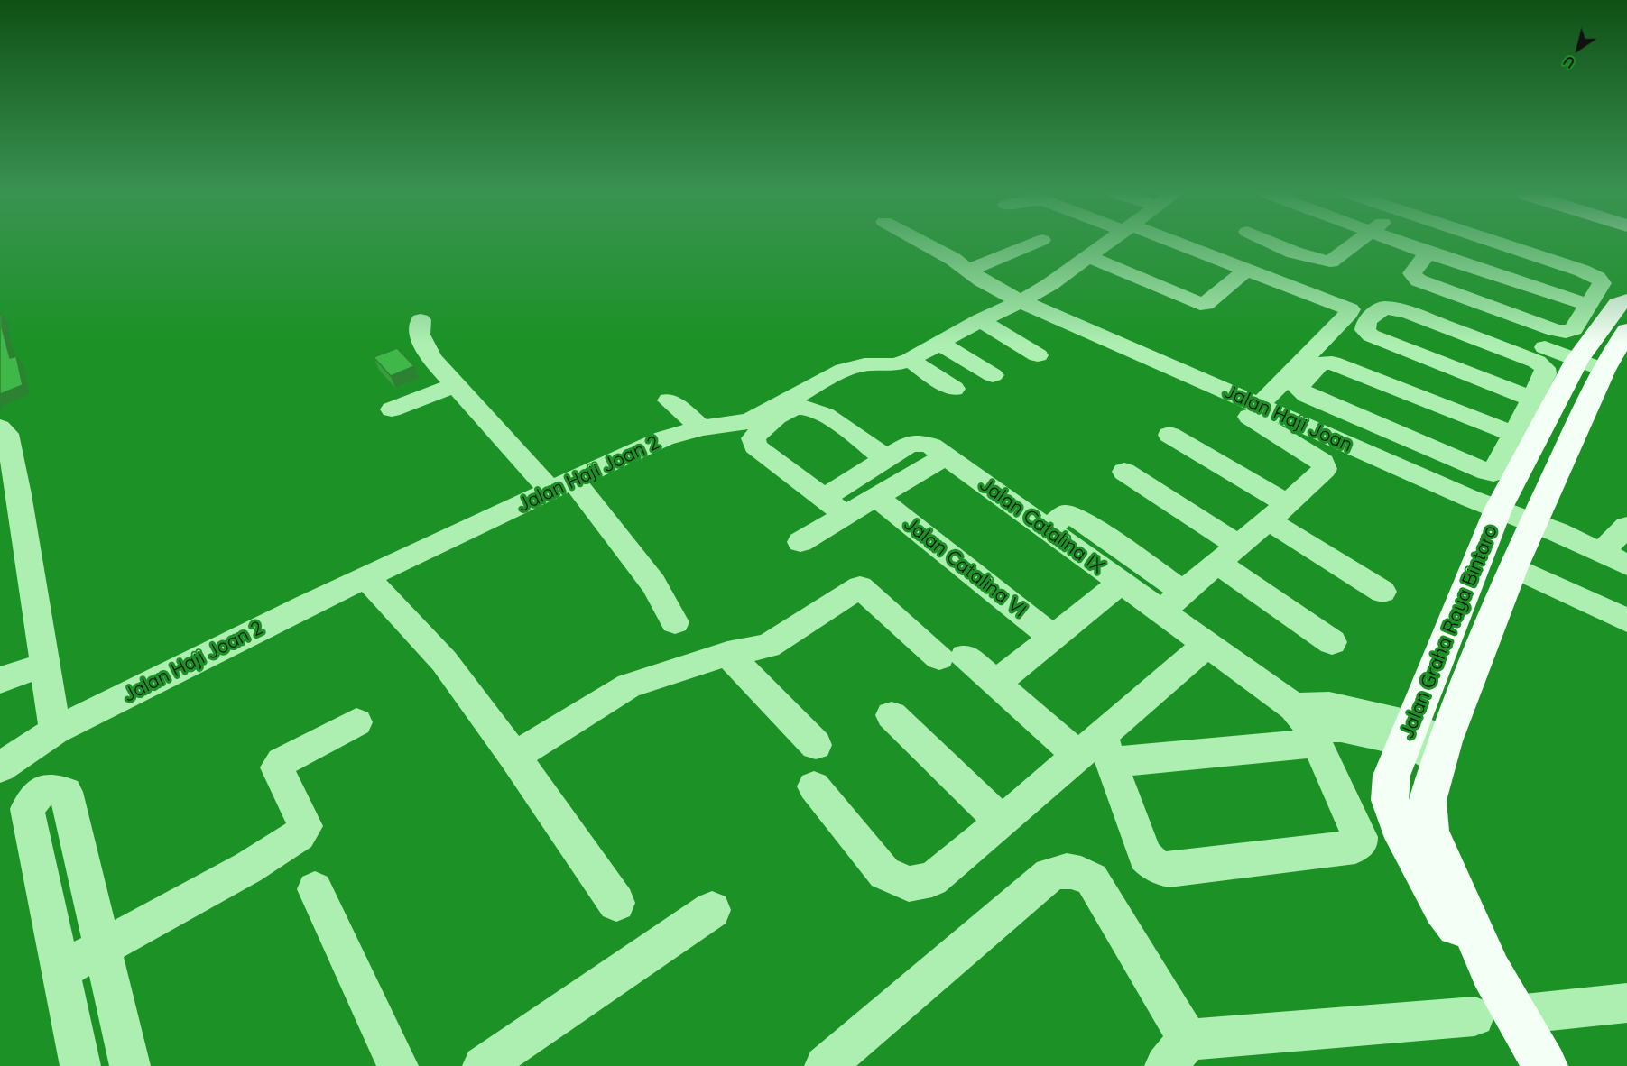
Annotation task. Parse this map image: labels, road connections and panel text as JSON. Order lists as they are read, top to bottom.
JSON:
{
  "streets": {
    "main road": ["Jalan Graha Raya Bintaro"],
    "street": [
      "Jalan Haji Joan",
      "Jalan Haji Joan 2",
      "Jalan Catalina IX",
      "Jalan Catalina VI"
    ]
  },
  "crossings": [
    ["Jalan Haji Joan", "Jalan Haji Joan 2"],
    ["Jalan Haji Joan", "Jalan Graha Raya Bintaro"]
  ],
  "north": "bottom left"
}
